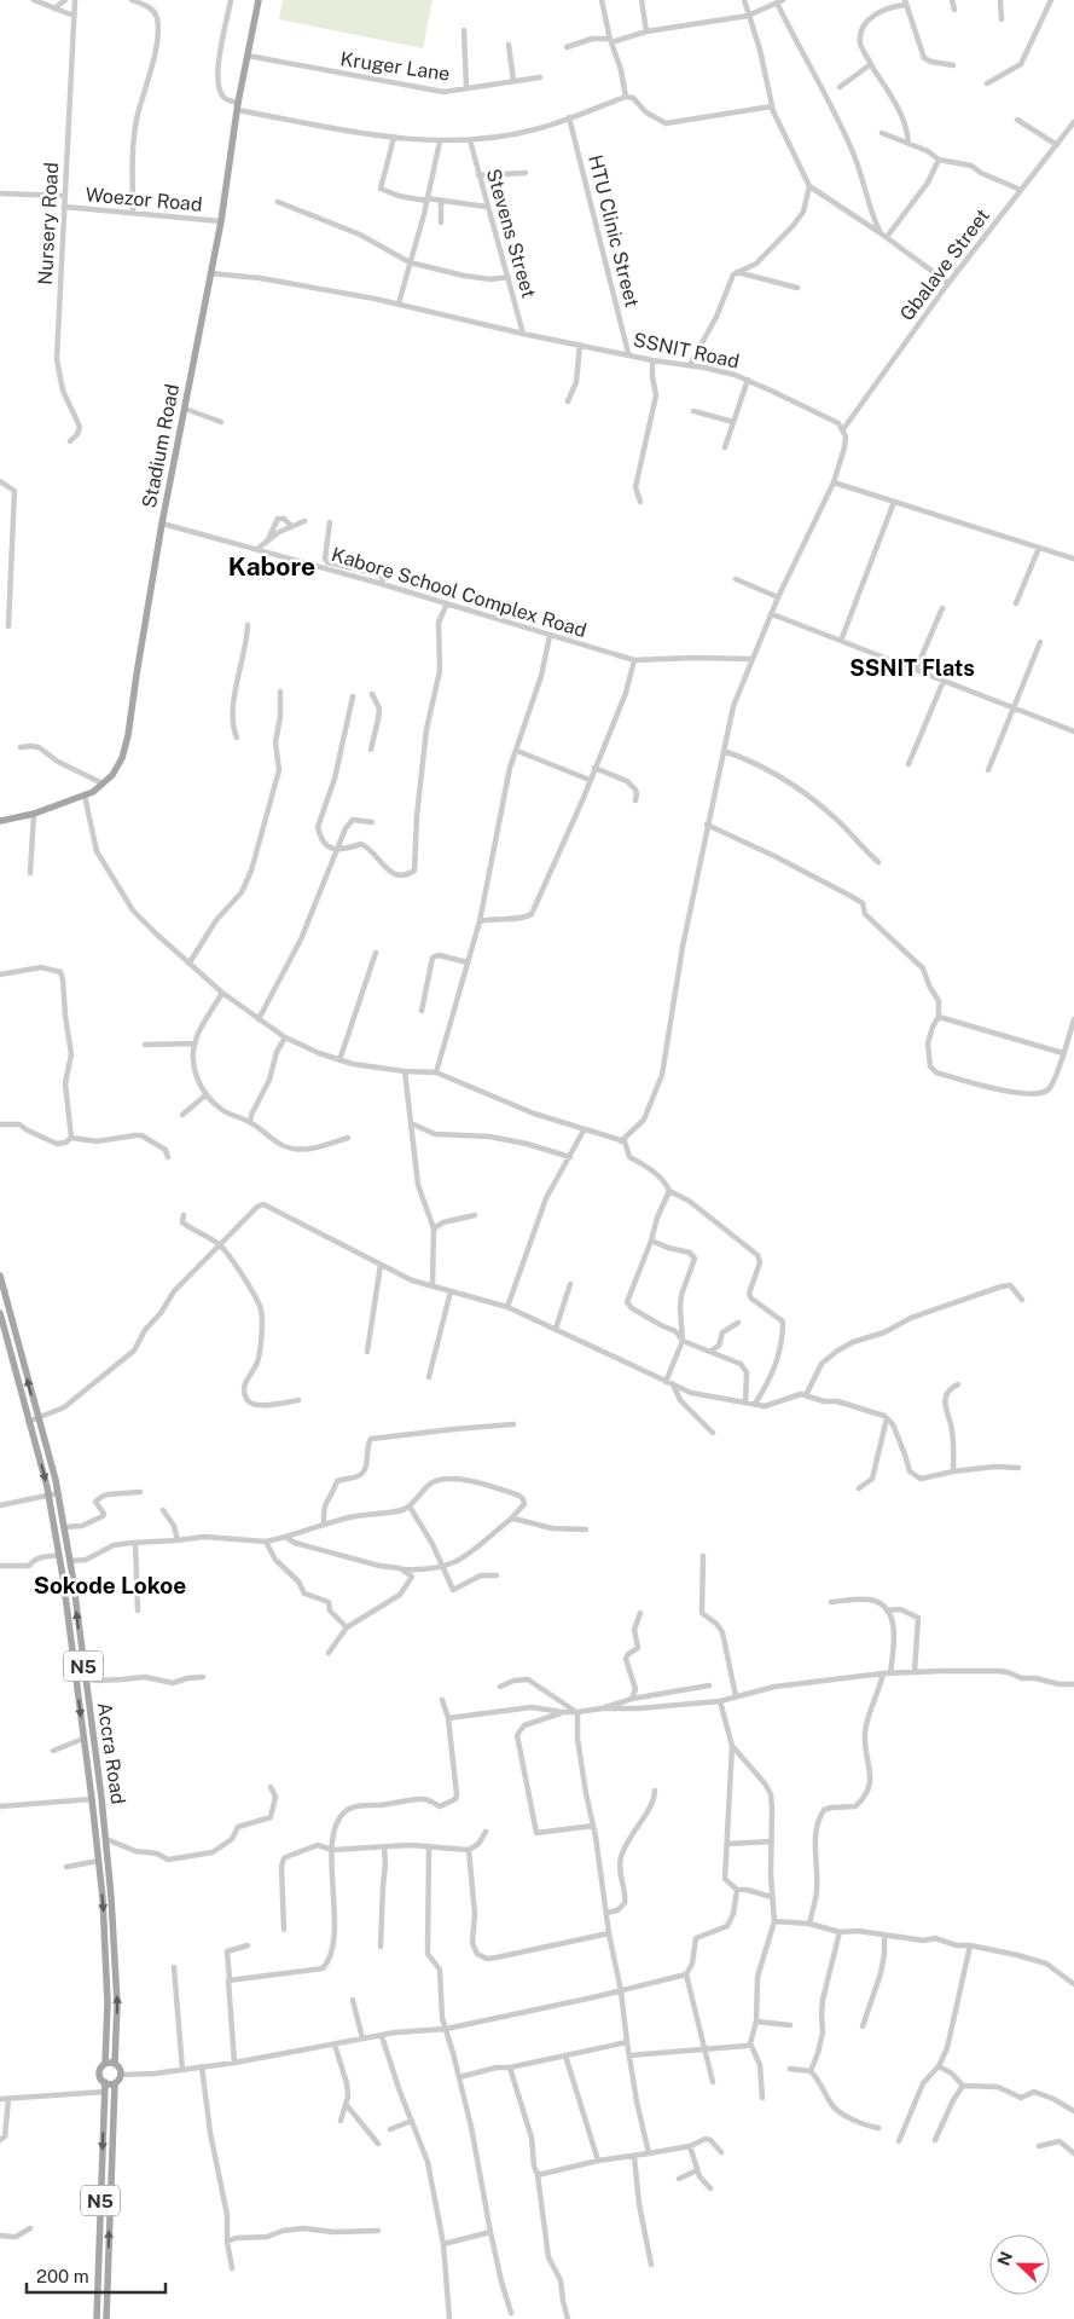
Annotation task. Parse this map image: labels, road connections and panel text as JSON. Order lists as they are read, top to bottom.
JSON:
{
  "streets": {
    "main road": ["Stadium Road", "N5", "Accra Road"],
    "street": [
      "Kruger Lane",
      "Woezor Road",
      "Nursery Road",
      "HTU Clinic Street",
      "Stevens Street",
      "Gbalave Street",
      "SSNIT Road",
      "Kabore School Complex Road"
    ]
  },
  "crossings": [
    ["Kruger Lane", "Stadium Road"],
    ["Woezor Road", "Nursery Road"],
    ["Woezor Road", "Stadium Road"],
    ["HTU Clinic Street", "SSNIT Road"],
    ["Stevens Street", "SSNIT Road"],
    ["Gbalave Street", "SSNIT Road"],
    ["SSNIT Road", "Stadium Road"],
    ["Stadium Road", "Kabore School Complex Road"],
    ["N5", "Accra Road"]
  ],
  "districts": ["Kabore", "SSNIT Flats", "Sokode Lokoe"],
  "scale_bar": "200 m",
  "north": "left"
}
